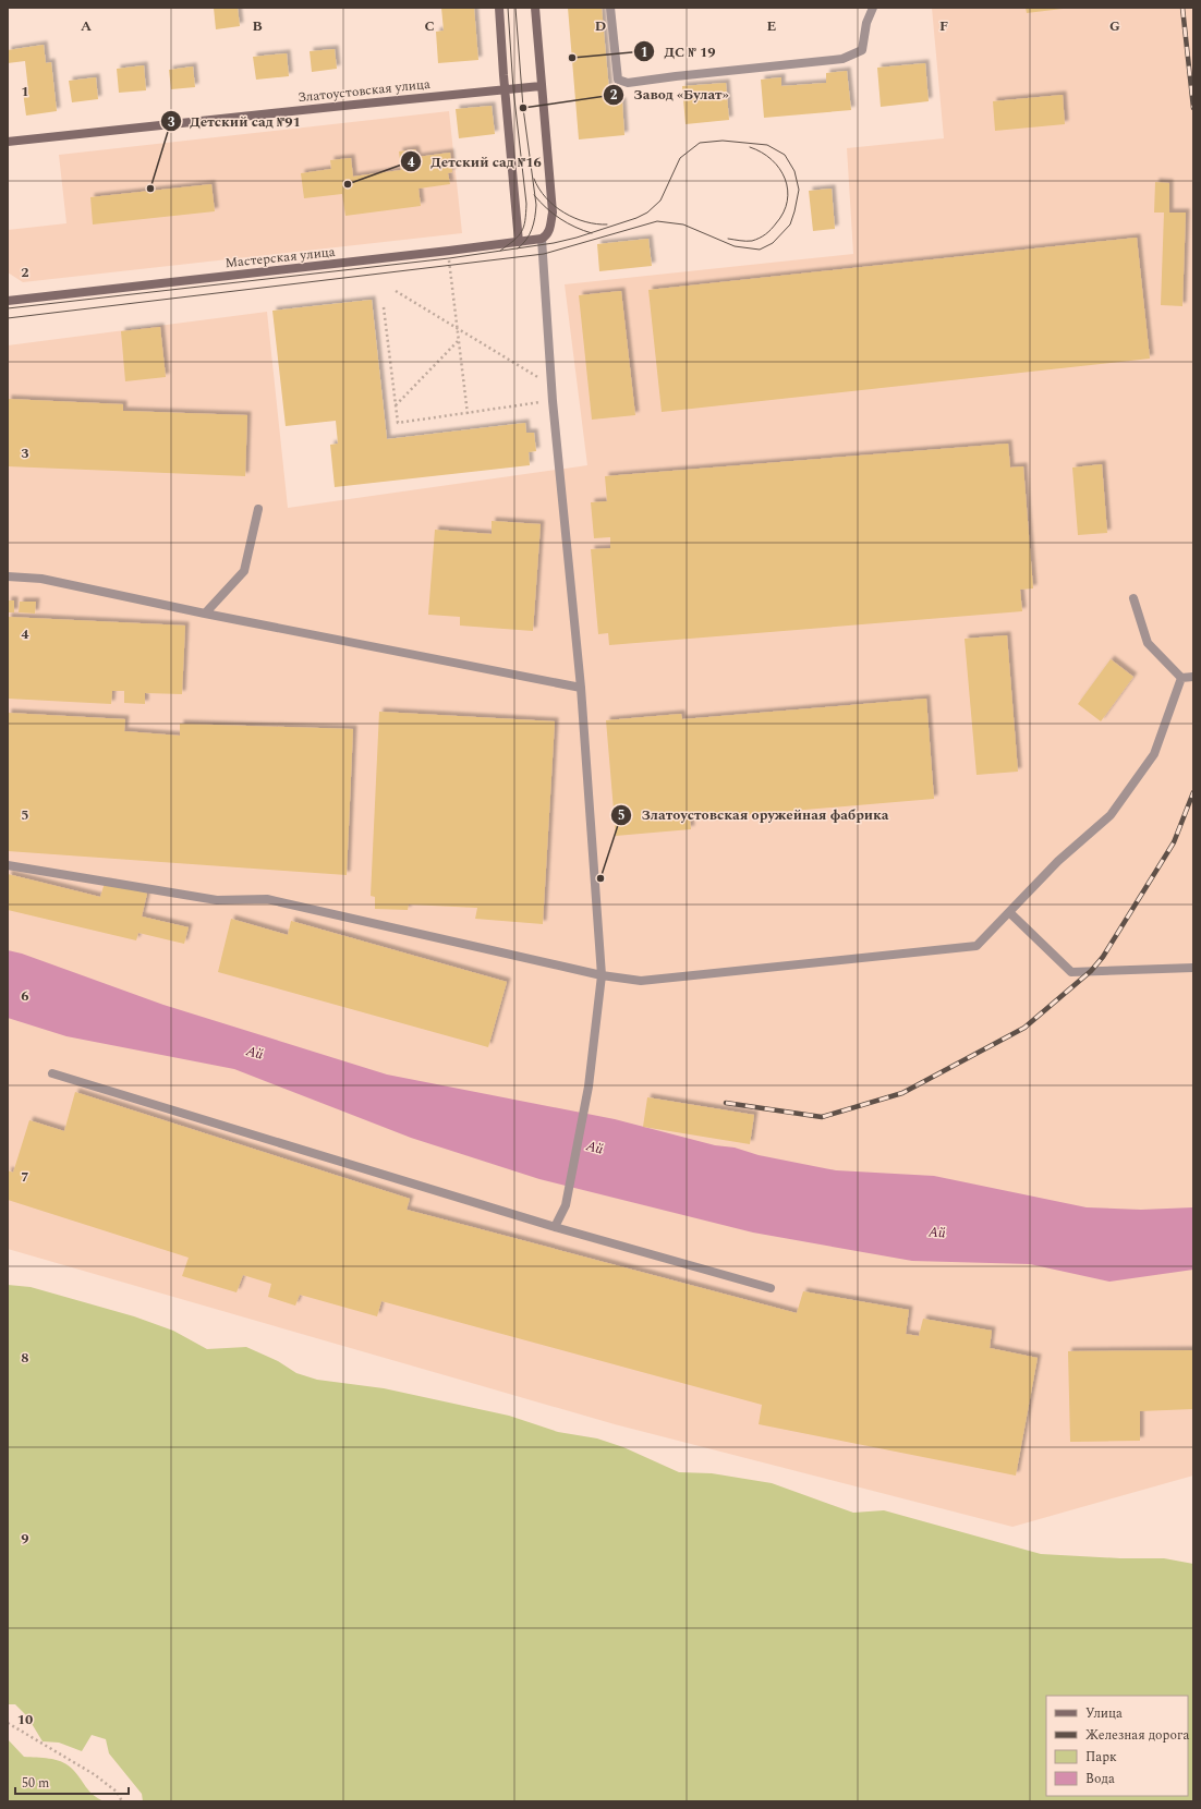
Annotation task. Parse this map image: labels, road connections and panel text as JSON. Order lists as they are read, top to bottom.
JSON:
{
  "streets": {
    "main road": ["Златоустовская улица", "Мастерская улица"]
  },
  "water": ["Ай"],
  "places": [
    "ДС № 19",
    "Завод «Булат»",
    "Детский сад №16",
    "Детский сад №91",
    "Златоустовская оружейная фабрика"
  ],
  "legend": [
    "Улица",
    "Железная дорога",
    "Парк",
    "Вода"
  ],
  "scale_bar": "50 m",
  "grid": {
    "columns": [
      "A",
      "B",
      "C",
      "D",
      "E",
      "F",
      "G"
    ],
    "rows": [
      "1",
      "2",
      "3",
      "4",
      "5",
      "6",
      "7",
      "8",
      "9",
      "10"
    ]
  }
}
